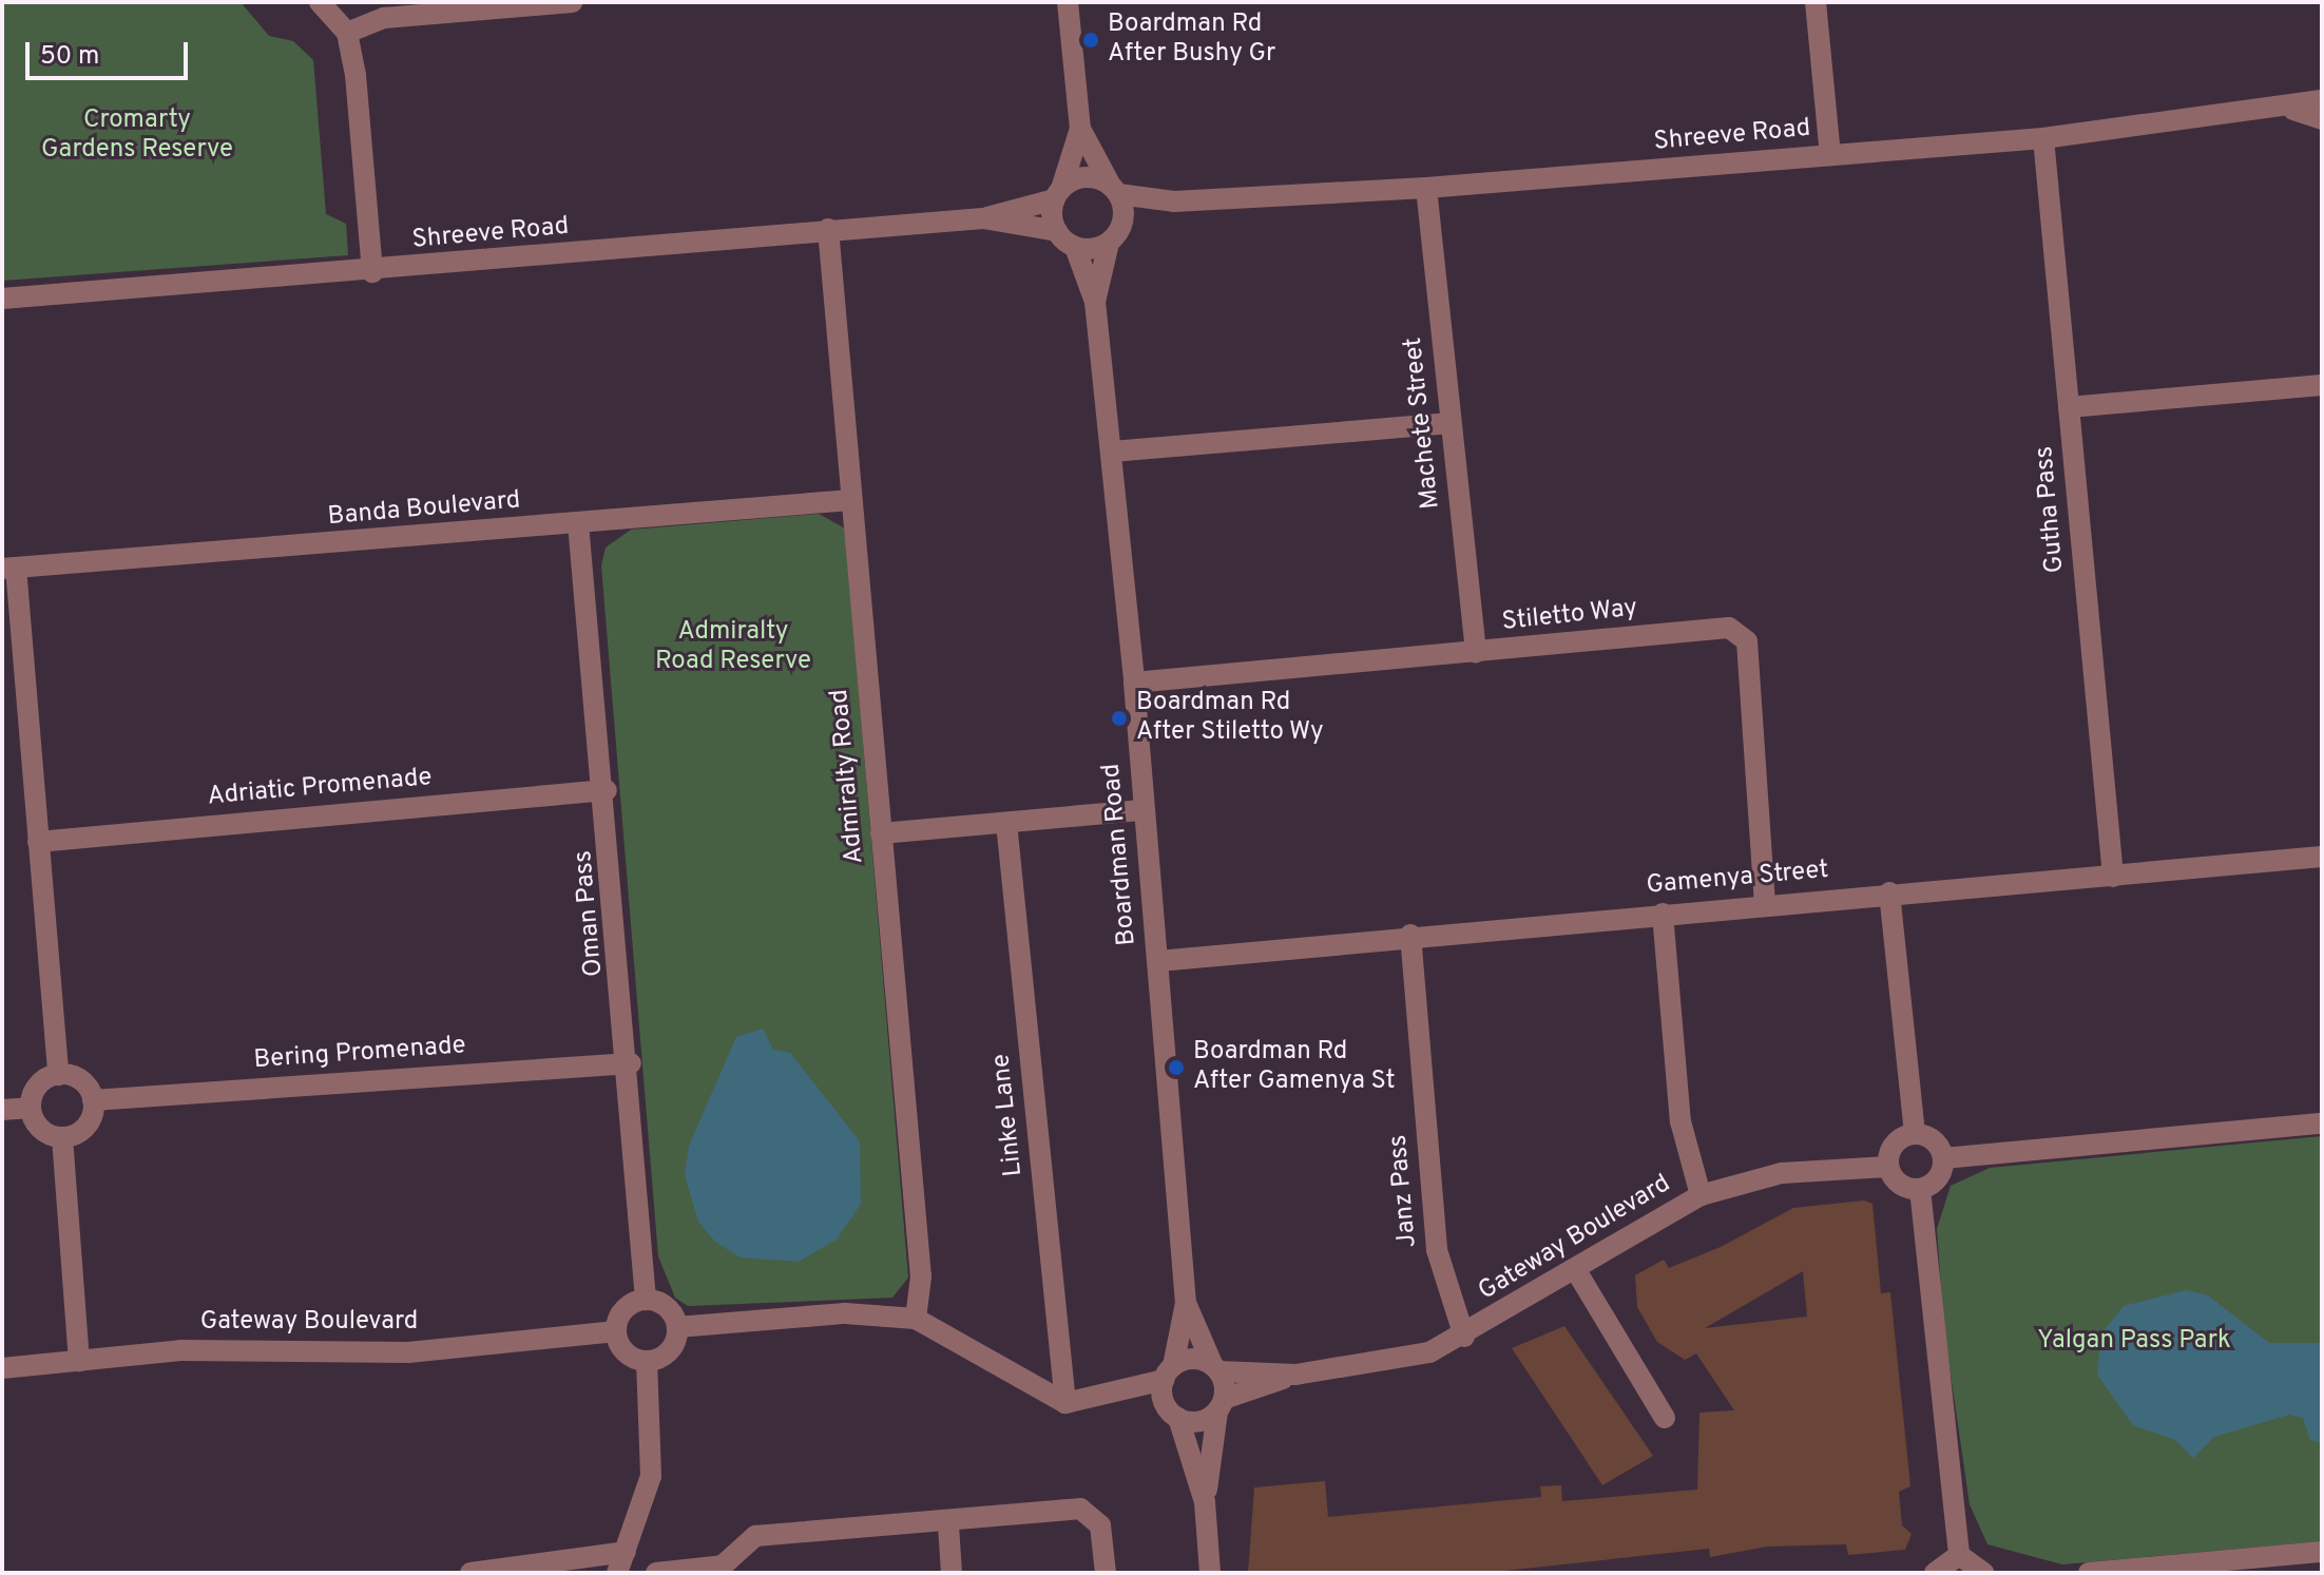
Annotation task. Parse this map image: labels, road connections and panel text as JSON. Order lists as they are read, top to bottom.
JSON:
{
  "streets": {
    "street": [
      "Shreeve Road",
      "Machete Street",
      "Banda Boulevard",
      "Gutha Pass",
      "Stiletto Way",
      "Admiralty Road",
      "Adriatic Promenade",
      "Boardman Road",
      "Gamenya Street",
      "Oman Pass",
      "Bering Promenade",
      "Linke Lane",
      "Janz Pass",
      "Gateway Boulevard"
    ]
  },
  "crossings": [
    ["Shreeve Road", "Machete Street"],
    ["Shreeve Road", "Gutha Pass"],
    ["Shreeve Road", "Admiralty Road"],
    ["Shreeve Road", "Boardman Road"],
    ["Machete Street", "Stiletto Way"],
    ["Banda Boulevard", "Admiralty Road"],
    ["Banda Boulevard", "Oman Pass"],
    ["Gutha Pass", "Gamenya Street"],
    ["Stiletto Way", "Boardman Road"],
    ["Stiletto Way", "Gamenya Street"],
    ["Adriatic Promenade", "Oman Pass"],
    ["Boardman Road", "Gamenya Street"],
    ["Boardman Road", "Gateway Boulevard"],
    ["Gamenya Street", "Janz Pass"],
    ["Oman Pass", "Bering Promenade"],
    ["Oman Pass", "Gateway Boulevard"],
    ["Janz Pass", "Gateway Boulevard"]
  ],
  "parks": ["Cromarty Gardens Reserve", "Admiralty Road Reserve", "Yalgan Pass Park"],
  "places": ["Boardman Rd After Bushy Gr", "Boardman Rd After Stiletto Wy", "Boardman Rd After Gamenya St"],
  "scale_bar": "50 m"
}
